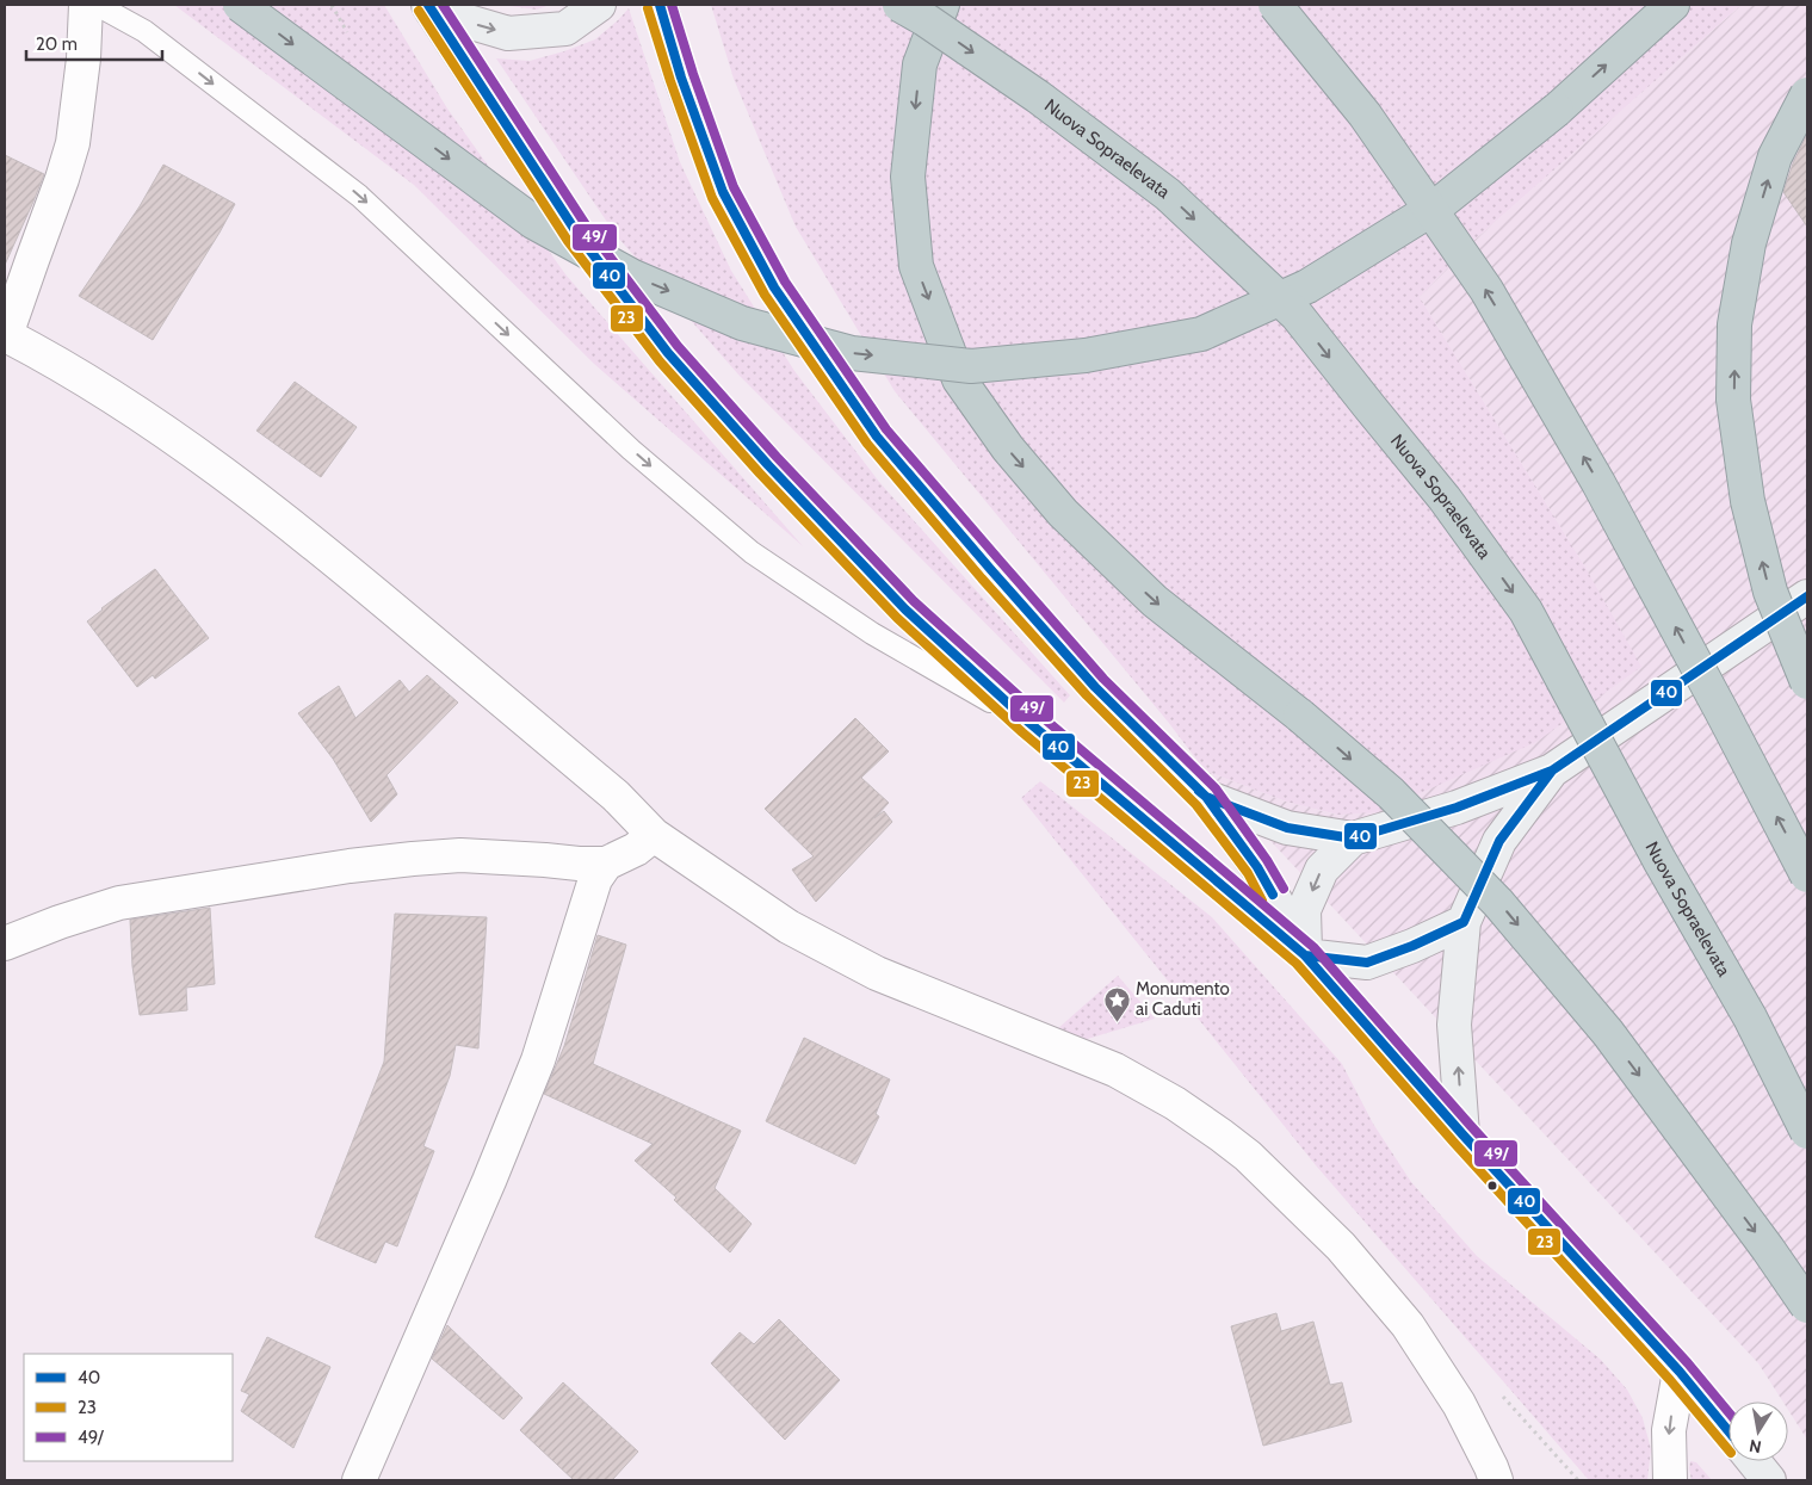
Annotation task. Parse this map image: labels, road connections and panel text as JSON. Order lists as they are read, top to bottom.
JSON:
{
  "streets": {
    "highway": ["Nuova Sopraelevata"]
  },
  "places": {
    "place": ["Monumento ai Caduti"]
  },
  "lines": ["transit line 40", "transit line 49/", "transit line 23"],
  "legend": ["40", "23", "49/"],
  "scale_bar": "20 m",
  "north": "bottom"
}
